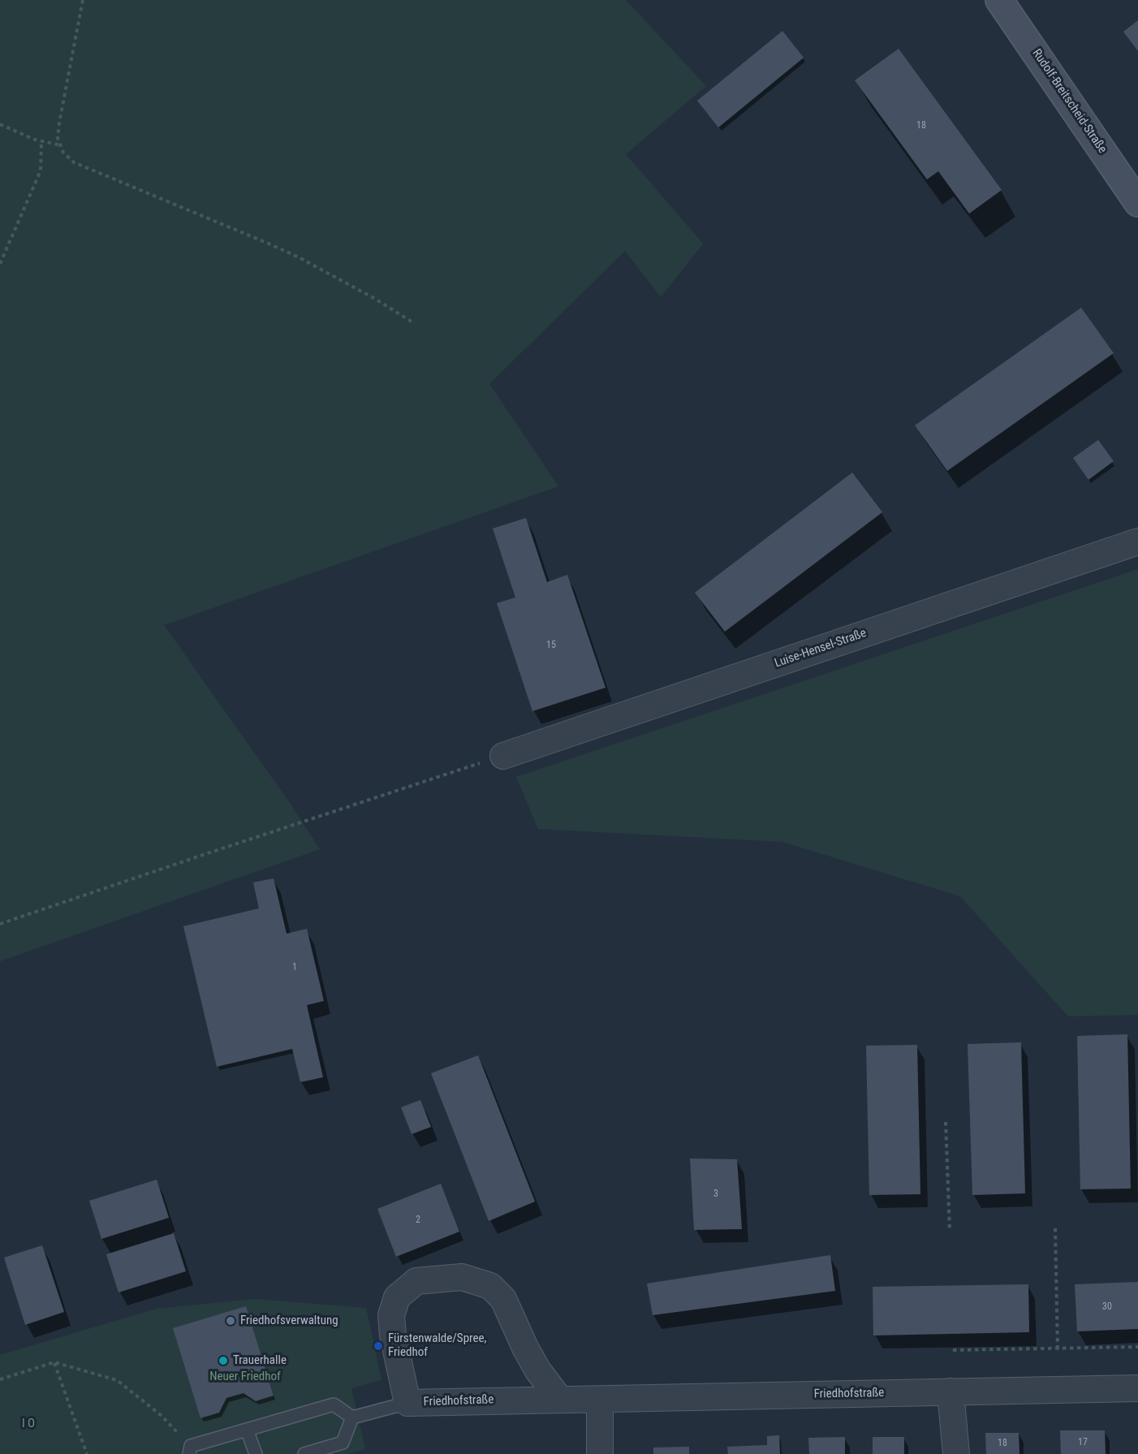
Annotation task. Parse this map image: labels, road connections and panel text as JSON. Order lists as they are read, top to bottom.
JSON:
{
  "streets": {
    "main road": ["Rudolf-Breitscheid-Straße"],
    "street": ["Luise-Hensel-Straße", "Friedhofstraße"]
  },
  "parks": ["Neuer Friedhof", "I O"],
  "places": ["Friedhofsverwaltung", "Fürstenwalde/Spree, Friedhof", "Trauerhalle"],
  "house_numbers": [
    "18",
    "15",
    "1",
    "3",
    "2",
    "30",
    "17",
    "18"
  ]
}
